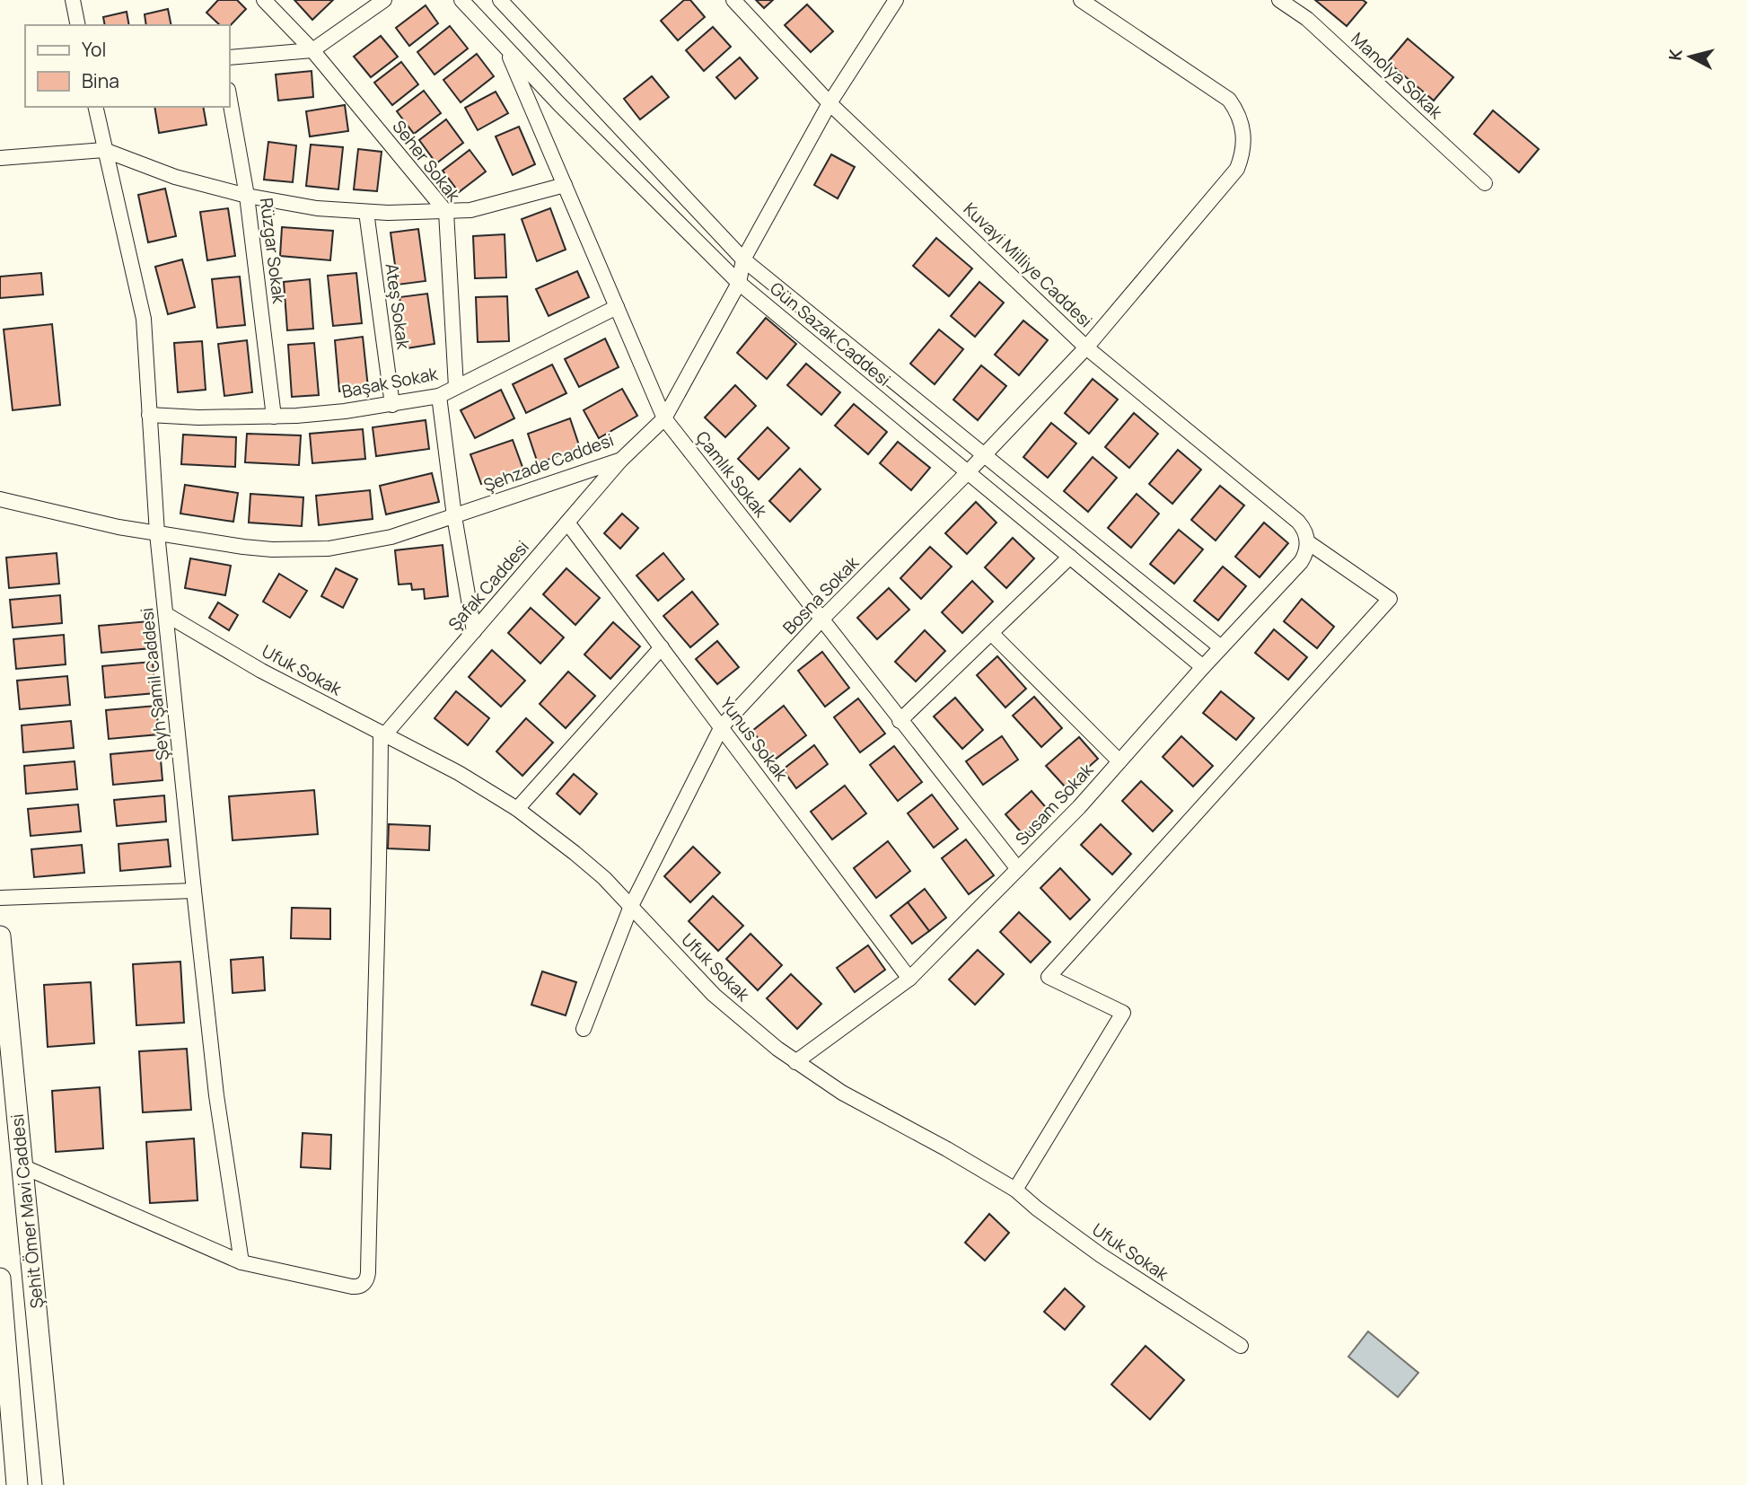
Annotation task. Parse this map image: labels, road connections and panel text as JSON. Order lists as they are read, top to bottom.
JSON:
{
  "streets": {
    "main road": ["Şehit Ömer Mavi Caddesi"],
    "street": [
      "Manolya Sokak",
      "Seher Sokak",
      "Rüzgar Sokak",
      "Kuvayi Milliye Caddesi",
      "Ateş Sokak",
      "Gün Sazak Caddesi",
      "Başak Sokak",
      "Şehzade Caddesi",
      "Çamlık Sokak",
      "Şafak Caddesi",
      "Bosna Sokak",
      "Ufuk Sokak",
      "Şeyh Şamil Caddesi",
      "Yunus Sokak",
      "Susam Sokak"
    ]
  },
  "crossings": [
    ["Seher Sokak", "Başak Sokak"],
    ["Rüzgar Sokak", "Başak Sokak"],
    ["Kuvayi Milliye Caddesi", "Şehzade Caddesi"],
    ["Kuvayi Milliye Caddesi", "Bosna Sokak"],
    ["Kuvayi Milliye Caddesi", "Susam Sokak"],
    ["Ateş Sokak", "Başak Sokak"],
    ["Gün Sazak Caddesi", "Şehzade Caddesi"],
    ["Gün Sazak Caddesi", "Çamlık Sokak"],
    ["Gün Sazak Caddesi", "Bosna Sokak"],
    ["Gün Sazak Caddesi", "Susam Sokak"],
    ["Başak Sokak", "Çamlık Sokak"],
    ["Başak Sokak", "Şeyh Şamil Caddesi"],
    ["Şehzade Caddesi", "Çamlık Sokak"],
    ["Şehzade Caddesi", "Şafak Caddesi"],
    ["Şehzade Caddesi", "Şeyh Şamil Caddesi"],
    ["Çamlık Sokak", "Bosna Sokak"],
    ["Çamlık Sokak", "Susam Sokak"],
    ["Şafak Caddesi", "Ufuk Sokak"],
    ["Şafak Caddesi", "Yunus Sokak"],
    ["Bosna Sokak", "Ufuk Sokak"],
    ["Bosna Sokak", "Yunus Sokak"],
    ["Ufuk Sokak", "Şeyh Şamil Caddesi"],
    ["Ufuk Sokak", "Susam Sokak"],
    ["Yunus Sokak", "Susam Sokak"]
  ],
  "legend": ["Yol", "Bina"],
  "north": "left"
}
